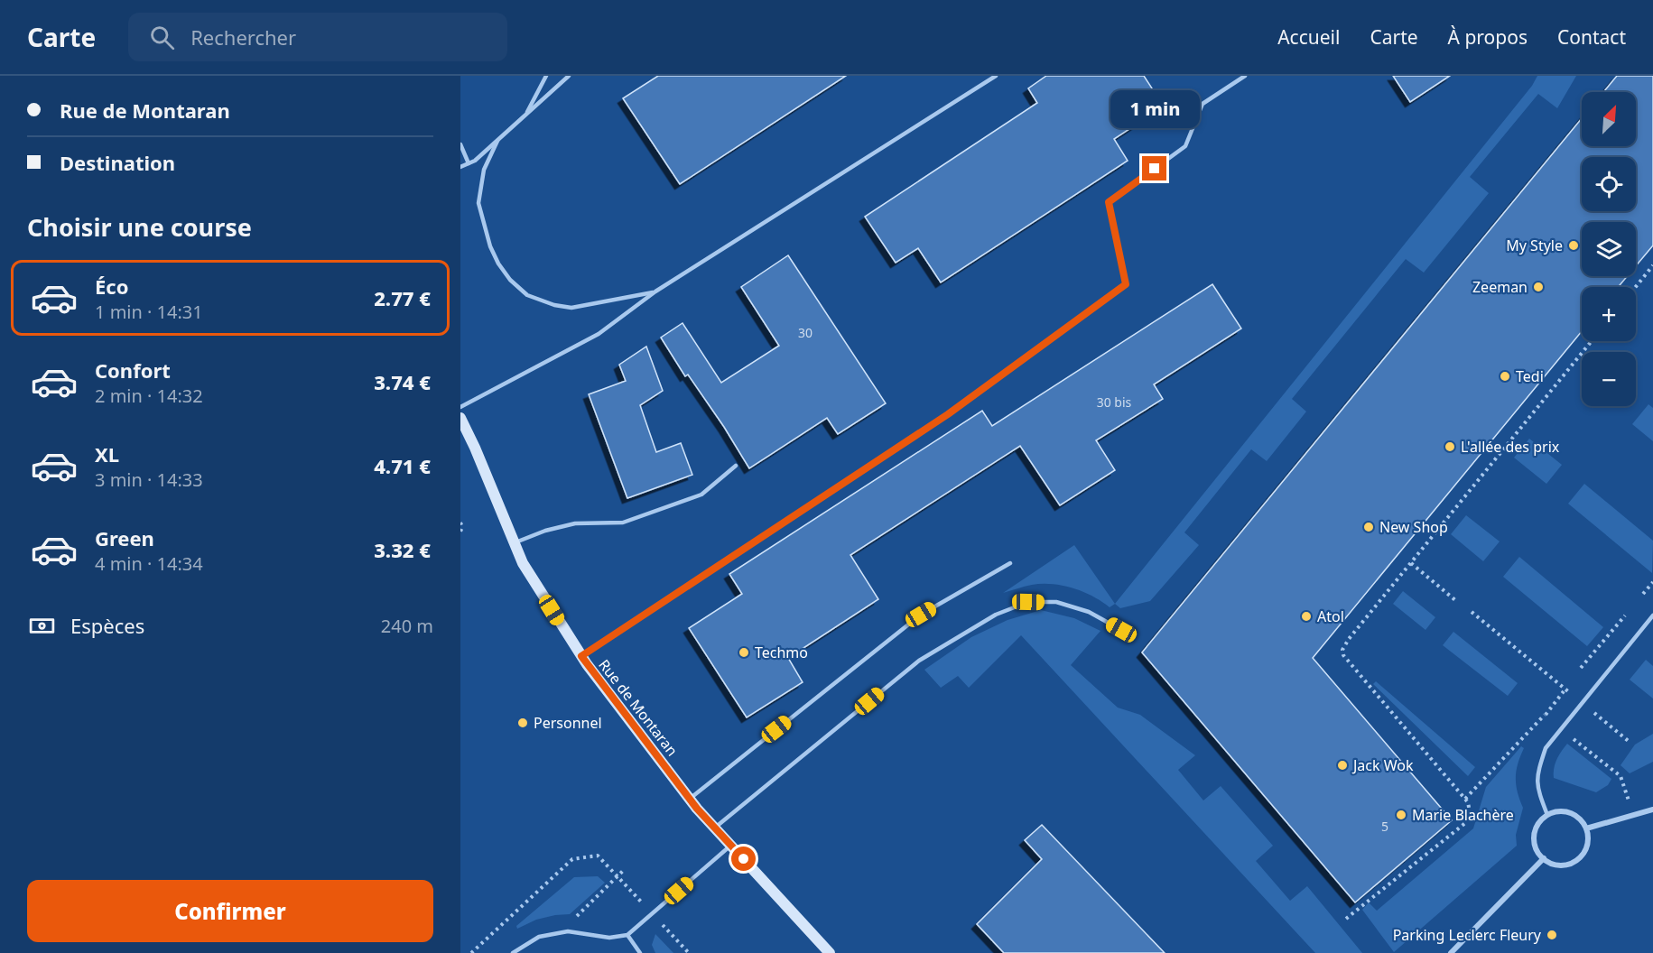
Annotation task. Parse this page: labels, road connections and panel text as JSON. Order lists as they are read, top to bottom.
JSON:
{
  "streets": {
    "street": ["Rue de Montaran"]
  },
  "places": [
    "My Style",
    "Zeeman",
    "Tedi",
    "L'allée des prix",
    "New Shop",
    "Atol",
    "Techmo",
    "Personnel",
    "Jack Wok",
    "Marie Blachère",
    "Parking Leclerc Fleury"
  ],
  "house_numbers": ["30", "30 bis", "5"],
  "north": "top right",
  "page": {
    "header": "Carte",
    "search": "Rechercher",
    "nav": [
      "Accueil",
      "Carte",
      "À propos",
      "Contact"
    ],
    "banner": ["Rue de Montaran", "Destination"],
    "bubble": "1 min",
    "map_buttons": ["+", "−"],
    "heading": "Choisir une course",
    "list": [
      {
        "name": "Éco",
        "note": "1 min · 14:31",
        "value": "2.77 €"
      },
      {
        "name": "Confort",
        "note": "2 min · 14:32",
        "value": "3.74 €"
      },
      {
        "name": "XL",
        "note": "3 min · 14:33",
        "value": "4.71 €"
      },
      {
        "name": "Green",
        "note": "4 min · 14:34",
        "value": "3.32 €"
      }
    ],
    "pay": ["Espèces", "240 m"],
    "buttons": "Confirmer"
  }
}
